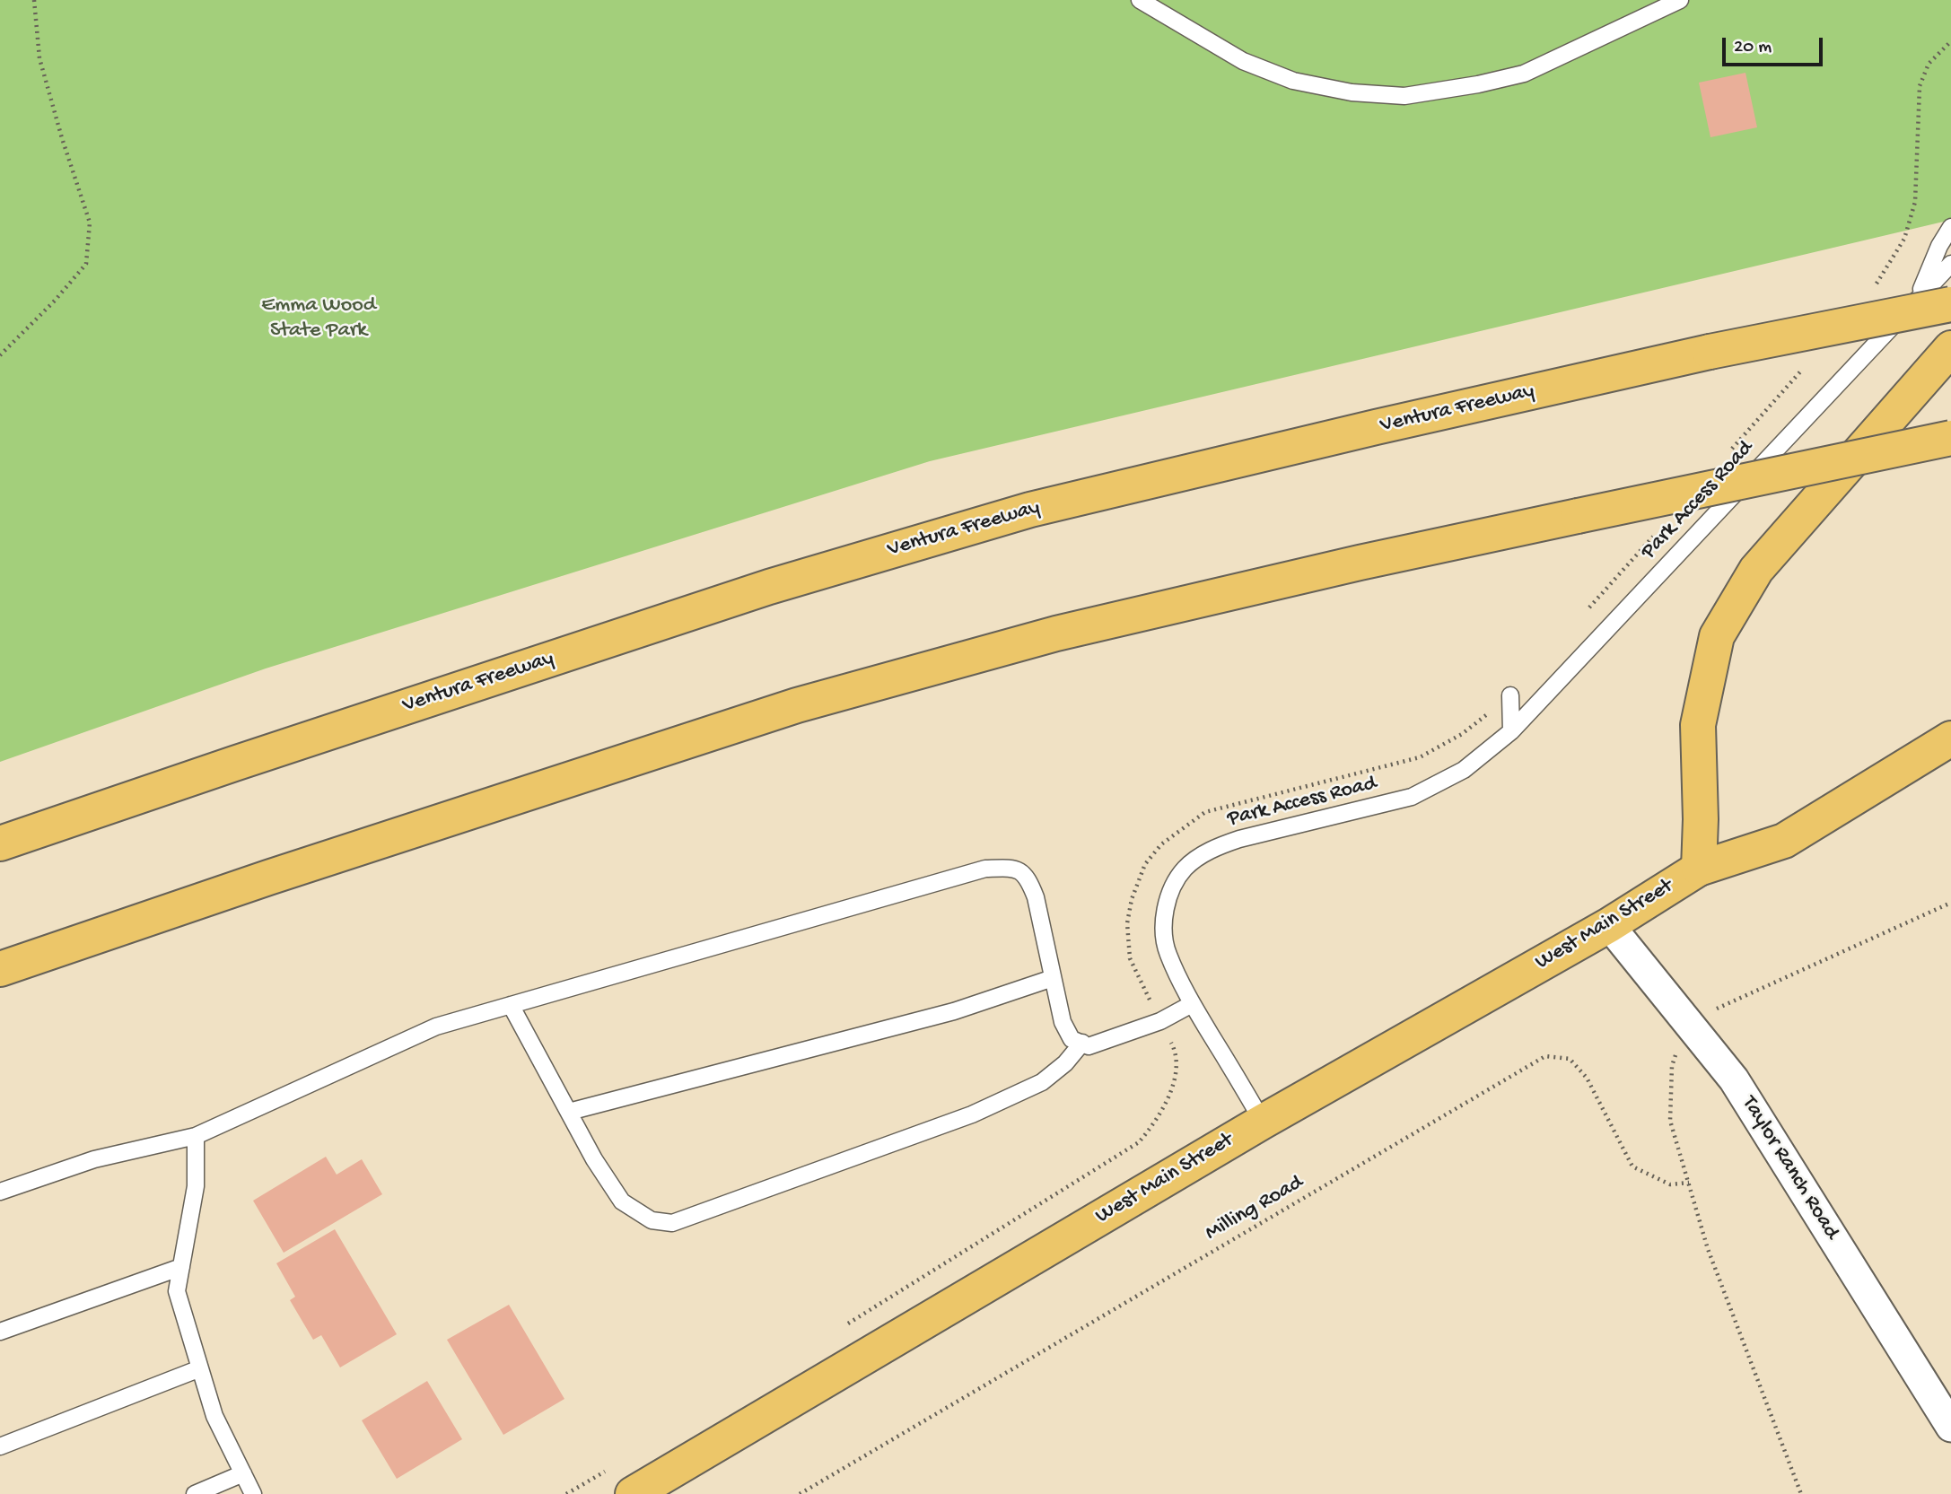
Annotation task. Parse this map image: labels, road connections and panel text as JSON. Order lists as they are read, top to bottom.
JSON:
{
  "streets": {
    "main road": ["Ventura Freeway", "West Main Street"],
    "street": ["Taylor Ranch Road"],
    "lane": ["Park Access Road"],
    "path": ["Milling Road"]
  },
  "crossings": [
    ["Park Access Road", "West Main Street"],
    ["West Main Street", "Taylor Ranch Road"]
  ],
  "parks": ["Emma Wood State Park"],
  "scale_bar": "20 m"
}
